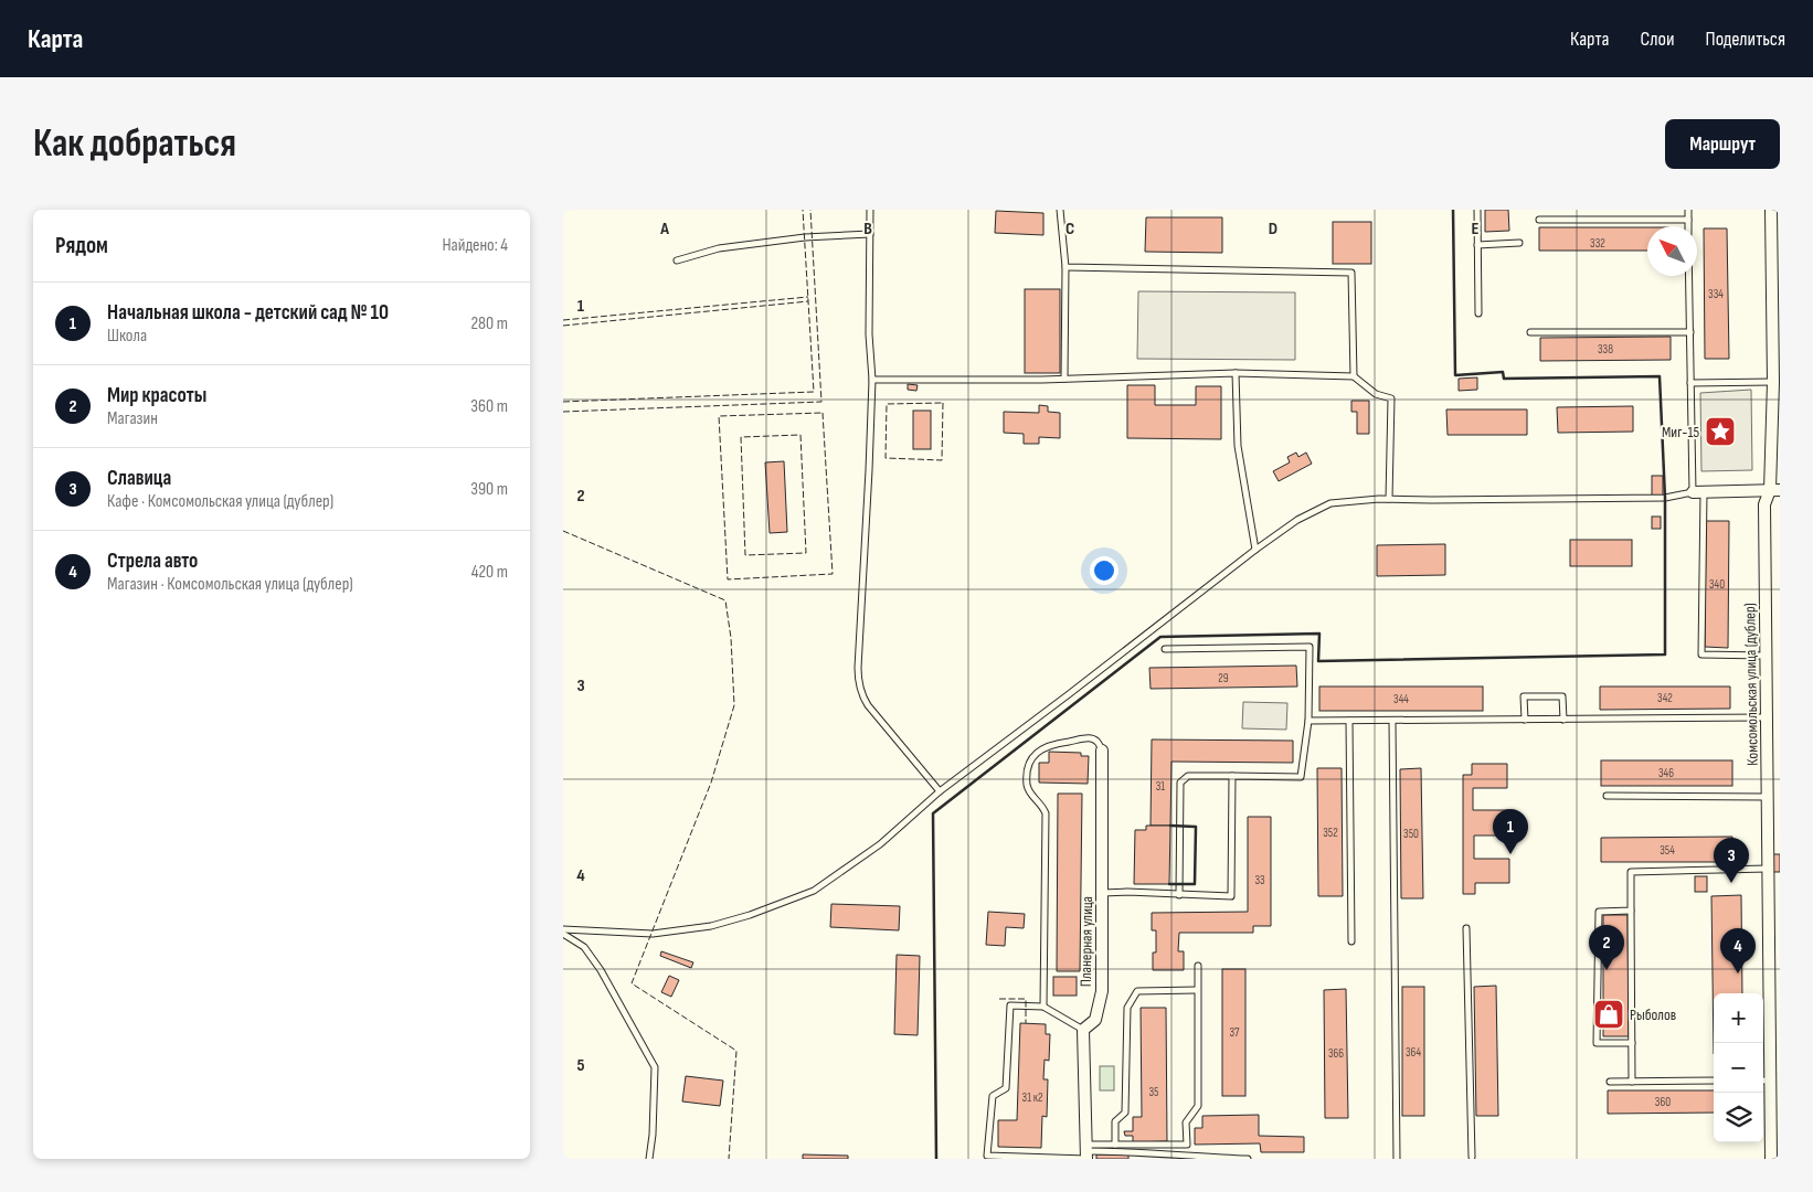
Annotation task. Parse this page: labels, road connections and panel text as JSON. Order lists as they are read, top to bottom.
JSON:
{
  "streets": {
    "street": ["Комсомольская улица (дублер)", "Планерная улица"]
  },
  "places": {
    "place": ["Миг-15"],
    "shop": ["Рыболов"]
  },
  "house_numbers": [
    "332",
    "334",
    "338",
    "340",
    "29",
    "342",
    "344",
    "346",
    "31",
    "352",
    "350",
    "354",
    "33",
    "37",
    "364",
    "366",
    "35",
    "31 к2",
    "360"
  ],
  "north": "top left",
  "page": {
    "header": "Карта",
    "nav": ["Карта", "Слои", "Поделиться"],
    "buttons": "Маршрут",
    "title": "Как добраться",
    "heading": ["Рядом", "Найдено: 4"],
    "list": [
      {
        "mark": "1",
        "name": "Начальная школа - детский сад № 10",
        "note": "Школа",
        "value": "280 m"
      },
      {
        "mark": "2",
        "name": "Мир красоты",
        "note": "Магазин",
        "value": "360 m"
      },
      {
        "mark": "3",
        "name": "Славица",
        "note": "Кафе · Комсомольская улица (дублер)",
        "value": "390 m"
      },
      {
        "mark": "4",
        "name": "Стрела авто",
        "note": "Магазин · Комсомольская улица (дублер)",
        "value": "420 m"
      }
    ],
    "pins": [
      "1",
      "3",
      "2",
      "4"
    ],
    "map_buttons": ["+", "−"]
  },
  "grid": {
    "columns": [
      "A",
      "B",
      "C",
      "D",
      "E"
    ],
    "rows": [
      "1",
      "2",
      "3",
      "4",
      "5"
    ]
  }
}
